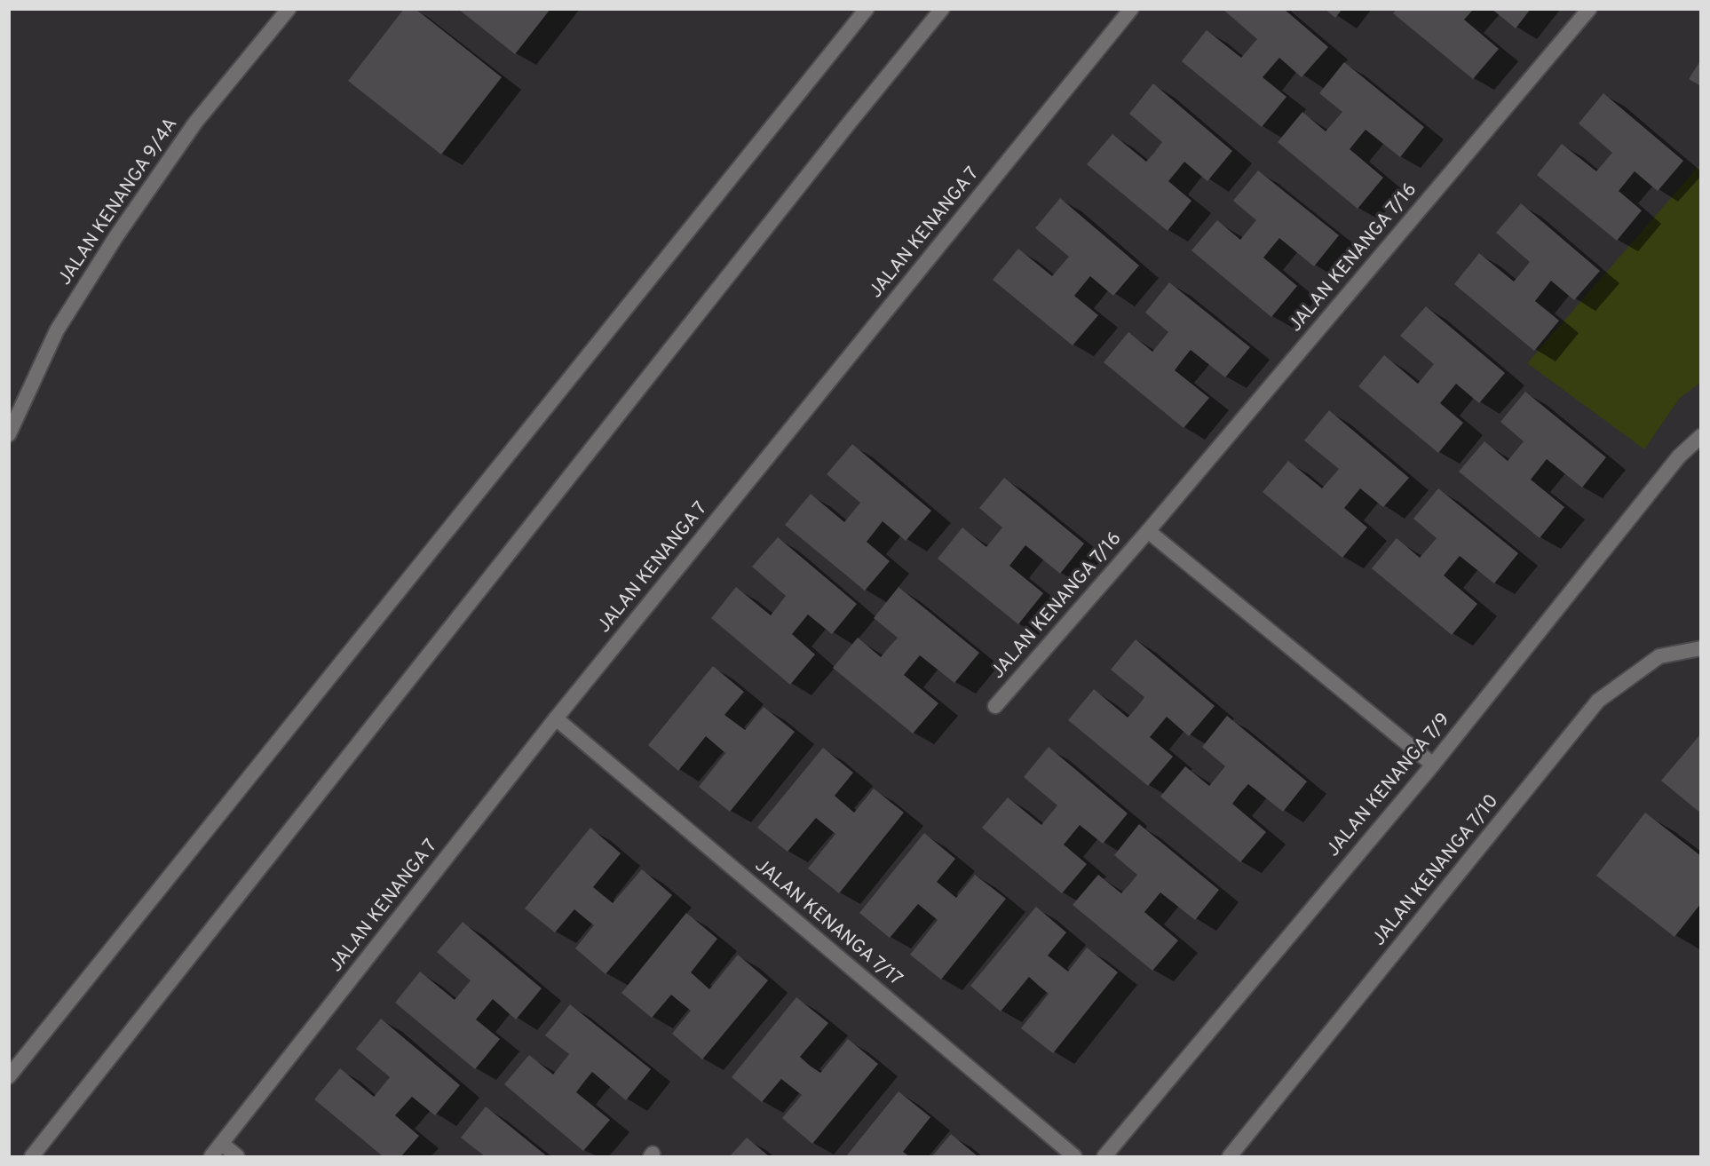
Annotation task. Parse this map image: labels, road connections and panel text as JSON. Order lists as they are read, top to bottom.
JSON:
{
  "streets": {
    "street": [
      "JALAN KENANGA 9/4A",
      "JALAN KENANGA 7",
      "JALAN KENANGA 7/16",
      "JALAN KENANGA 7/9",
      "JALAN KENANGA 7/10",
      "JALAN KENANGA 7/17"
    ]
  },
  "crossings": [
    ["JALAN KENANGA 7", "JALAN KENANGA 7/17"],
    ["JALAN KENANGA 7/16", "JALAN KENANGA 7/9"]
  ]
}
